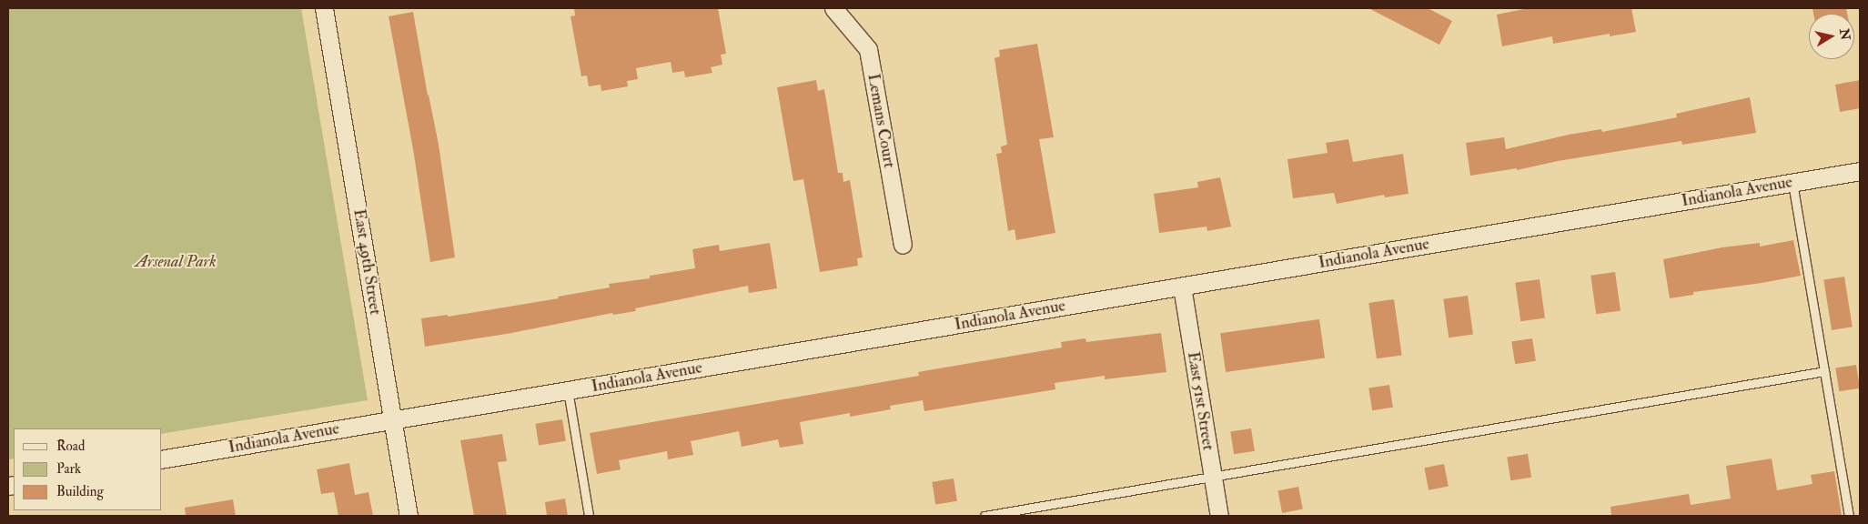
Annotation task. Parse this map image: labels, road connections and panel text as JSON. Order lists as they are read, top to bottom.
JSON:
{
  "streets": {
    "street": [
      "Lemans Court",
      "Indianola Avenue",
      "East 49th Street",
      "East 51st Street"
    ]
  },
  "crossings": [
    ["Indianola Avenue", "East 49th Street"],
    ["Indianola Avenue", "East 51st Street"]
  ],
  "parks": ["Arsenal Park"],
  "legend": ["Road", "Park", "Building"],
  "north": "right"
}
